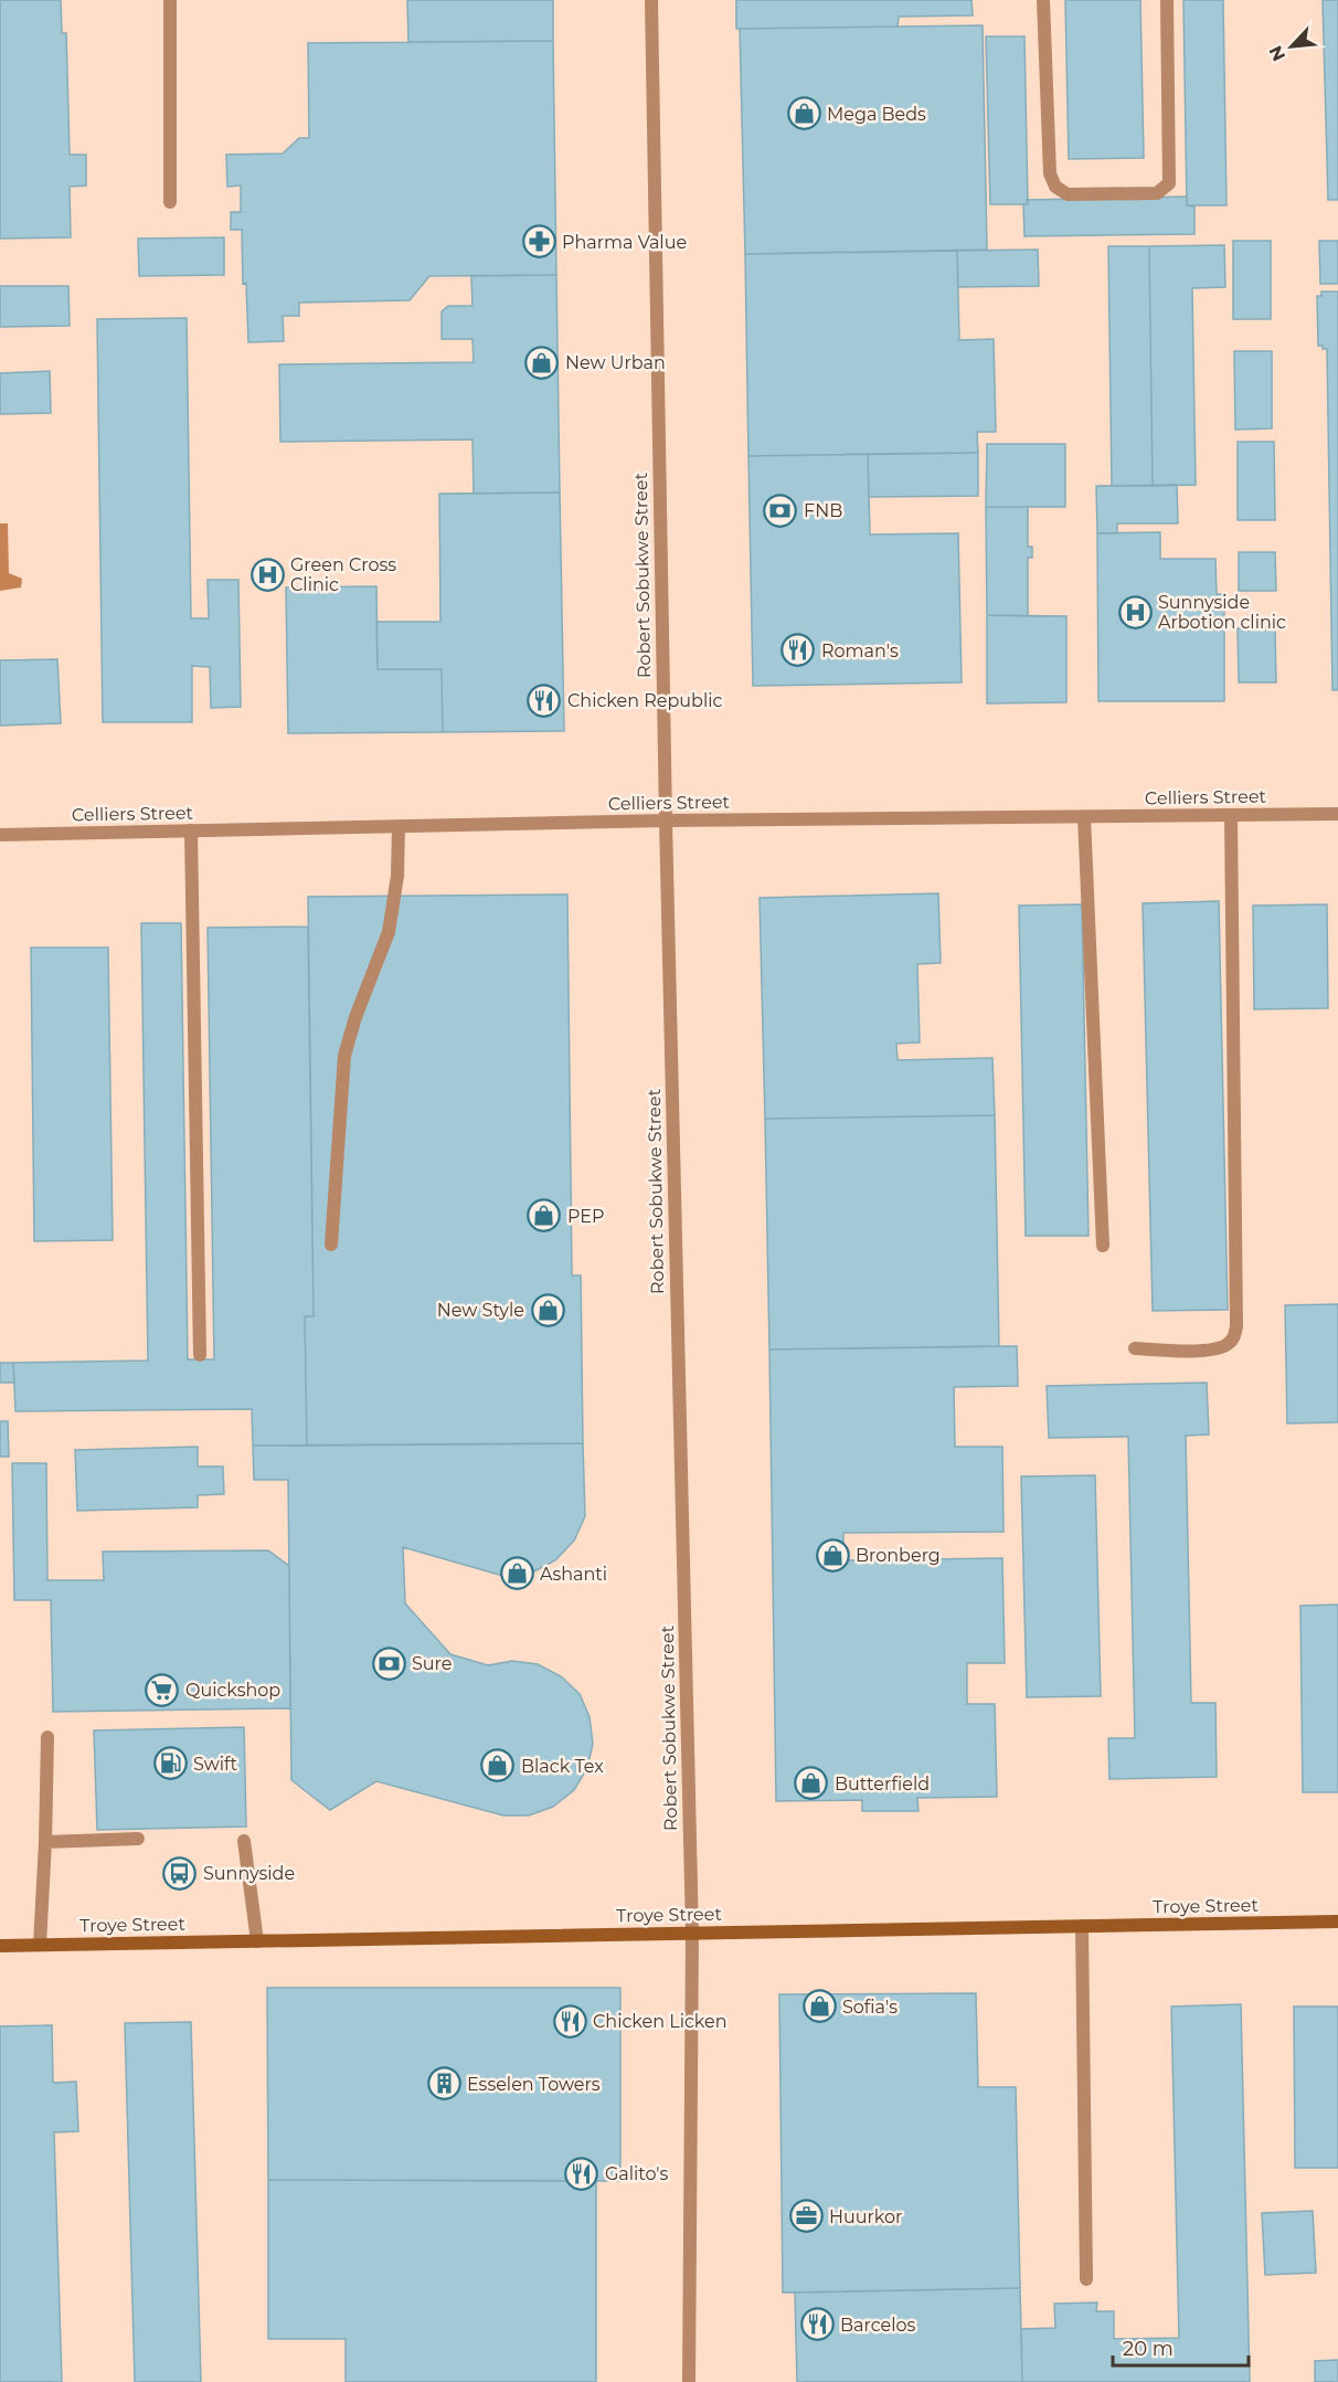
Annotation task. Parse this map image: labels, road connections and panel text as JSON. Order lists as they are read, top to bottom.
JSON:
{
  "streets": {
    "main road": ["Troye Street"],
    "street": ["Robert Sobukwe Street", "Celliers Street"]
  },
  "crossings": [
    ["Robert Sobukwe Street", "Celliers Street"],
    ["Robert Sobukwe Street", "Troye Street"]
  ],
  "places": {
    "shop": [
      "Mega Beds",
      "New Urban",
      "PEP",
      "New Style",
      "Bronberg",
      "Ashanti",
      "Black Tex",
      "Butterfield",
      "Sofia's"
    ],
    "pharmacy": ["Pharma Value"],
    "bank": ["FNB", "Sure"],
    "hospital": ["Green Cross Clinic", "Sunnyside Arbotion clinic"],
    "restaurant": [
      "Roman's",
      "Chicken Republic",
      "Chicken Licken",
      "Galito's",
      "Barcelos"
    ],
    "supermarket": ["Quickshop"],
    "fuel station": ["Swift"],
    "bus stop": ["Sunnyside"],
    "building": ["Esselen Towers"],
    "office": ["Huurkor"]
  },
  "scale_bar": "20 m",
  "north": "bottom left"
}
